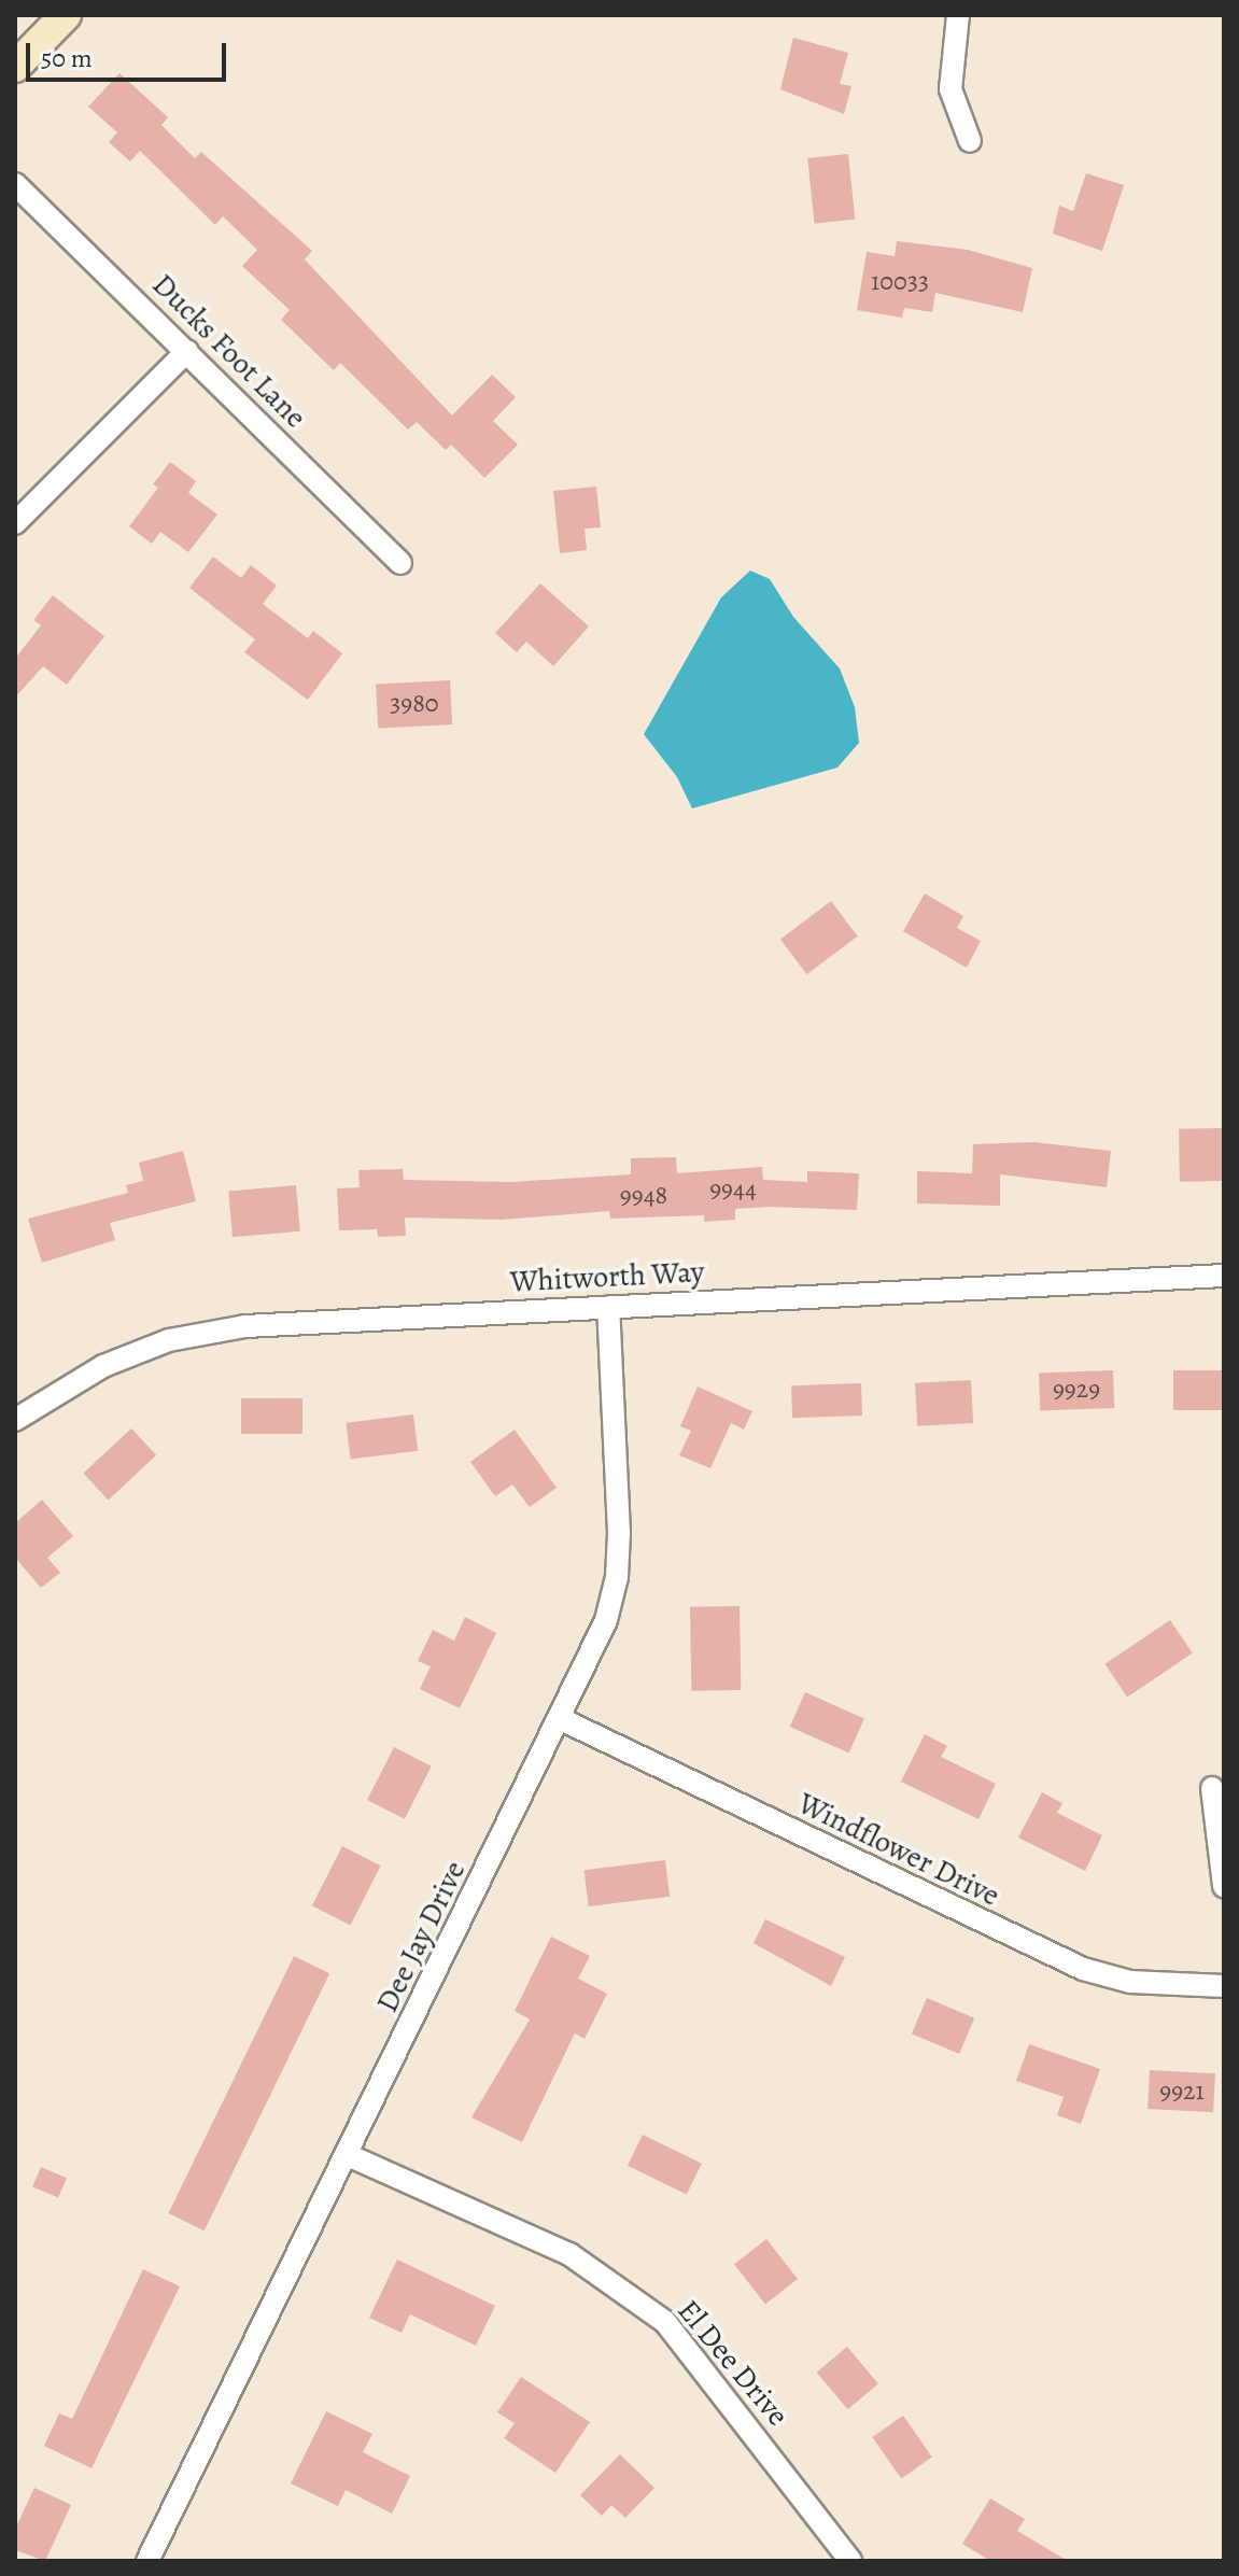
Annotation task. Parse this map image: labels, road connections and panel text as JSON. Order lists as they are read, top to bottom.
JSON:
{
  "streets": {
    "street": [
      "Ducks Foot Lane",
      "Whitworth Way",
      "Windflower Drive",
      "Dee Jay Drive",
      "El Dee Drive"
    ]
  },
  "crossings": [
    ["Whitworth Way", "Dee Jay Drive"],
    ["Windflower Drive", "Dee Jay Drive"],
    ["Dee Jay Drive", "El Dee Drive"]
  ],
  "house_numbers": [
    "10033",
    "3980",
    "9944",
    "9948",
    "9929",
    "9921"
  ],
  "scale_bar": "50 m"
}
